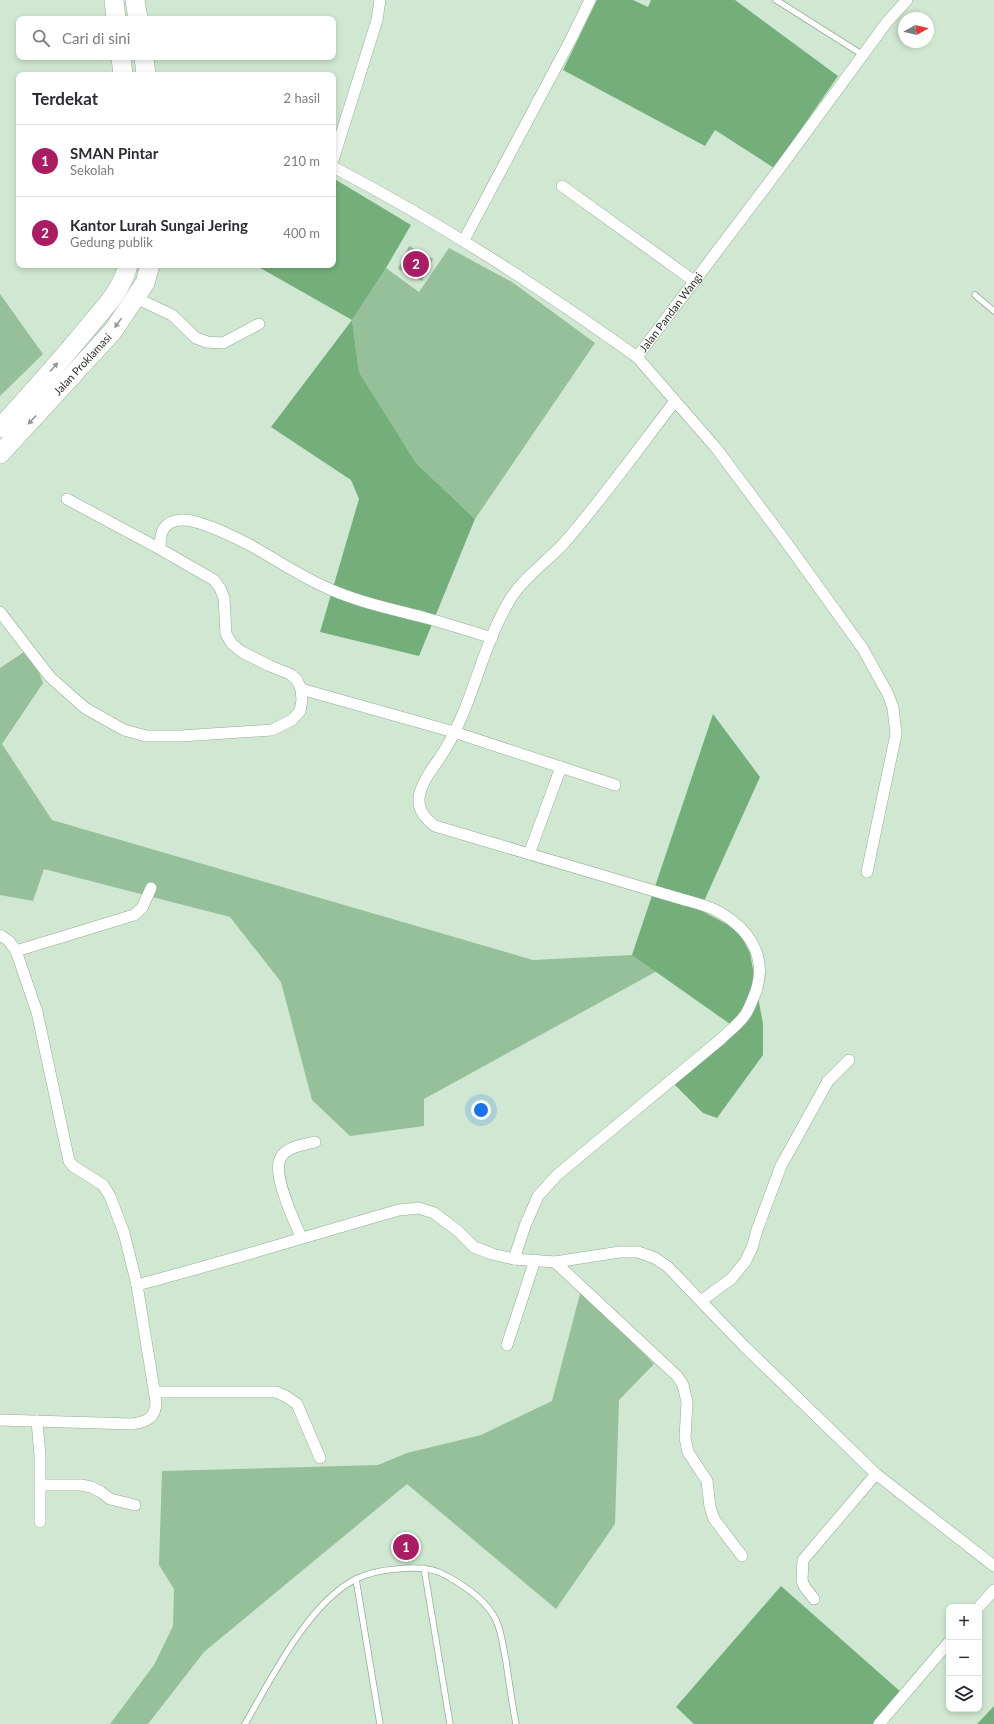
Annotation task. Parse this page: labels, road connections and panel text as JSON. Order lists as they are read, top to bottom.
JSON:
{
  "streets": {
    "highway": ["Jalan Proklamasi"],
    "street": ["Jalan Pandan Wangi"]
  },
  "north": "right",
  "page": {
    "search": "Cari di sini",
    "heading": ["Terdekat", "2 hasil"],
    "list": [
      {
        "mark": "1",
        "name": "SMAN Pintar",
        "note": "Sekolah",
        "value": "210 m"
      },
      {
        "mark": "2",
        "name": "Kantor Lurah Sungai Jering",
        "note": "Gedung publik",
        "value": "400 m"
      }
    ],
    "pins": ["2", "1"],
    "map_buttons": ["+", "−"]
  }
}
